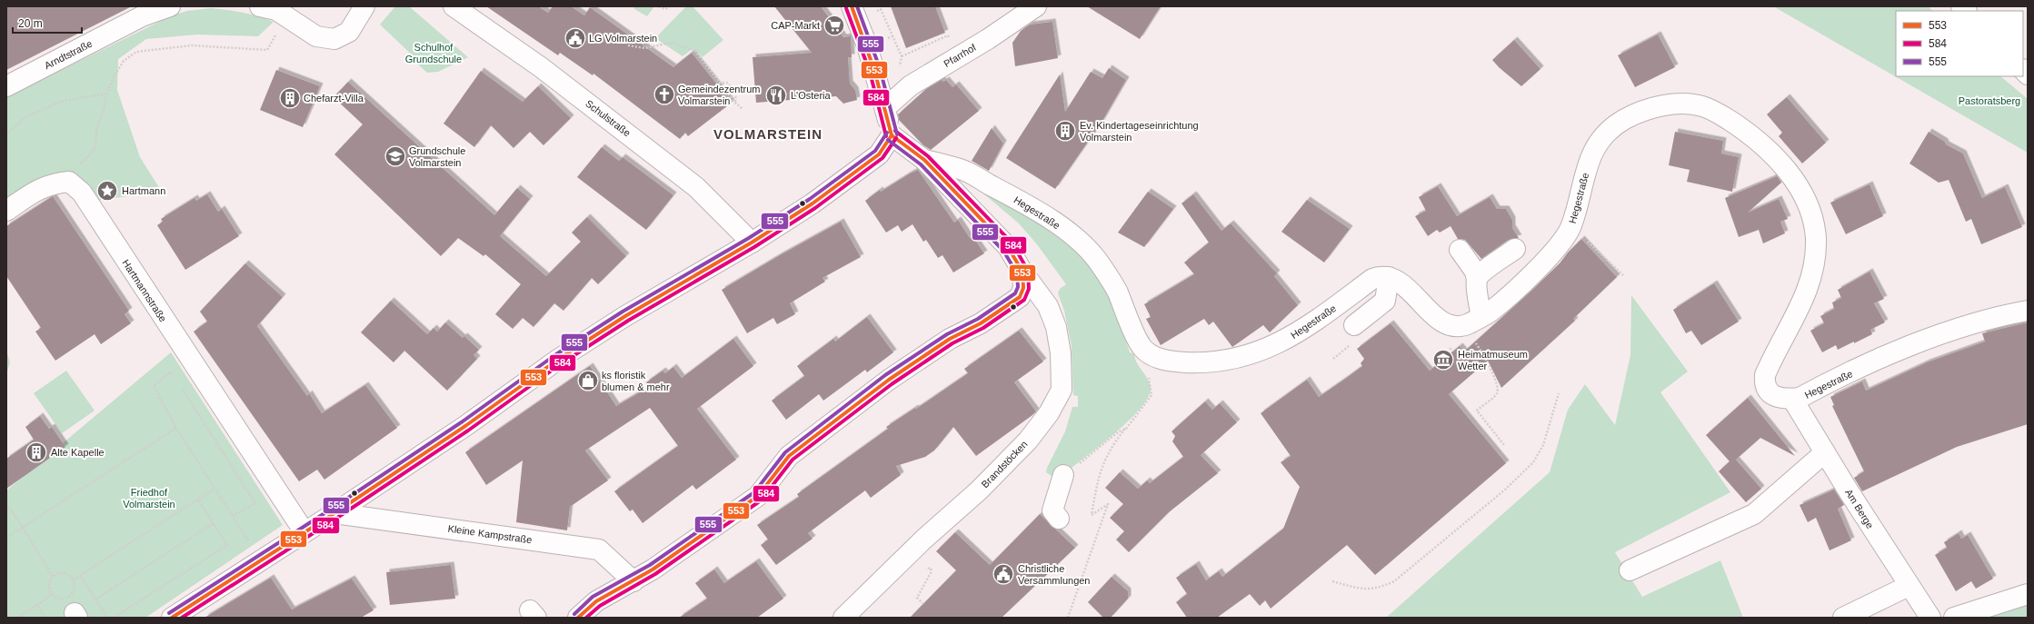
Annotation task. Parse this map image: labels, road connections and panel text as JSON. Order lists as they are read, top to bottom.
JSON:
{
  "streets": {
    "street": [
      "Arndtstraße",
      "Pfarrhof",
      "Schulstraße",
      "Hegestraße",
      "Hartmannstraße",
      "Brandstöcken",
      "Am Berge",
      "Kleine Kampstraße"
    ]
  },
  "crossings": [
    ["Hegestraße", "Brandstöcken"],
    ["Hegestraße", "Am Berge"]
  ],
  "districts": ["VOLMARSTEIN"],
  "parks": ["Schulhof Grundschule", "Pastoratsberg", "Friedhof Volmarstein"],
  "places": {
    "supermarket": ["CAP-Markt"],
    "public building": ["LG Volmarstein", "Christliche Versammlungen"],
    "church": ["Gemeindezentrum Volmarstein"],
    "restaurant": ["L'Osteria"],
    "building": ["Chefarzt-Villa", "Ev. Kindertageseinrichtung Volmarstein", "Alte Kapelle"],
    "school or university": ["Grundschule Volmarstein"],
    "place": ["Hartmann"],
    "museum": ["Heimatmuseum Wetter"],
    "shop": ["ks floristik blumen & mehr"]
  },
  "lines": ["transit line 553", "transit line 555", "transit line 584"],
  "legend": ["553", "584", "555"],
  "scale_bar": "20 m"
}
